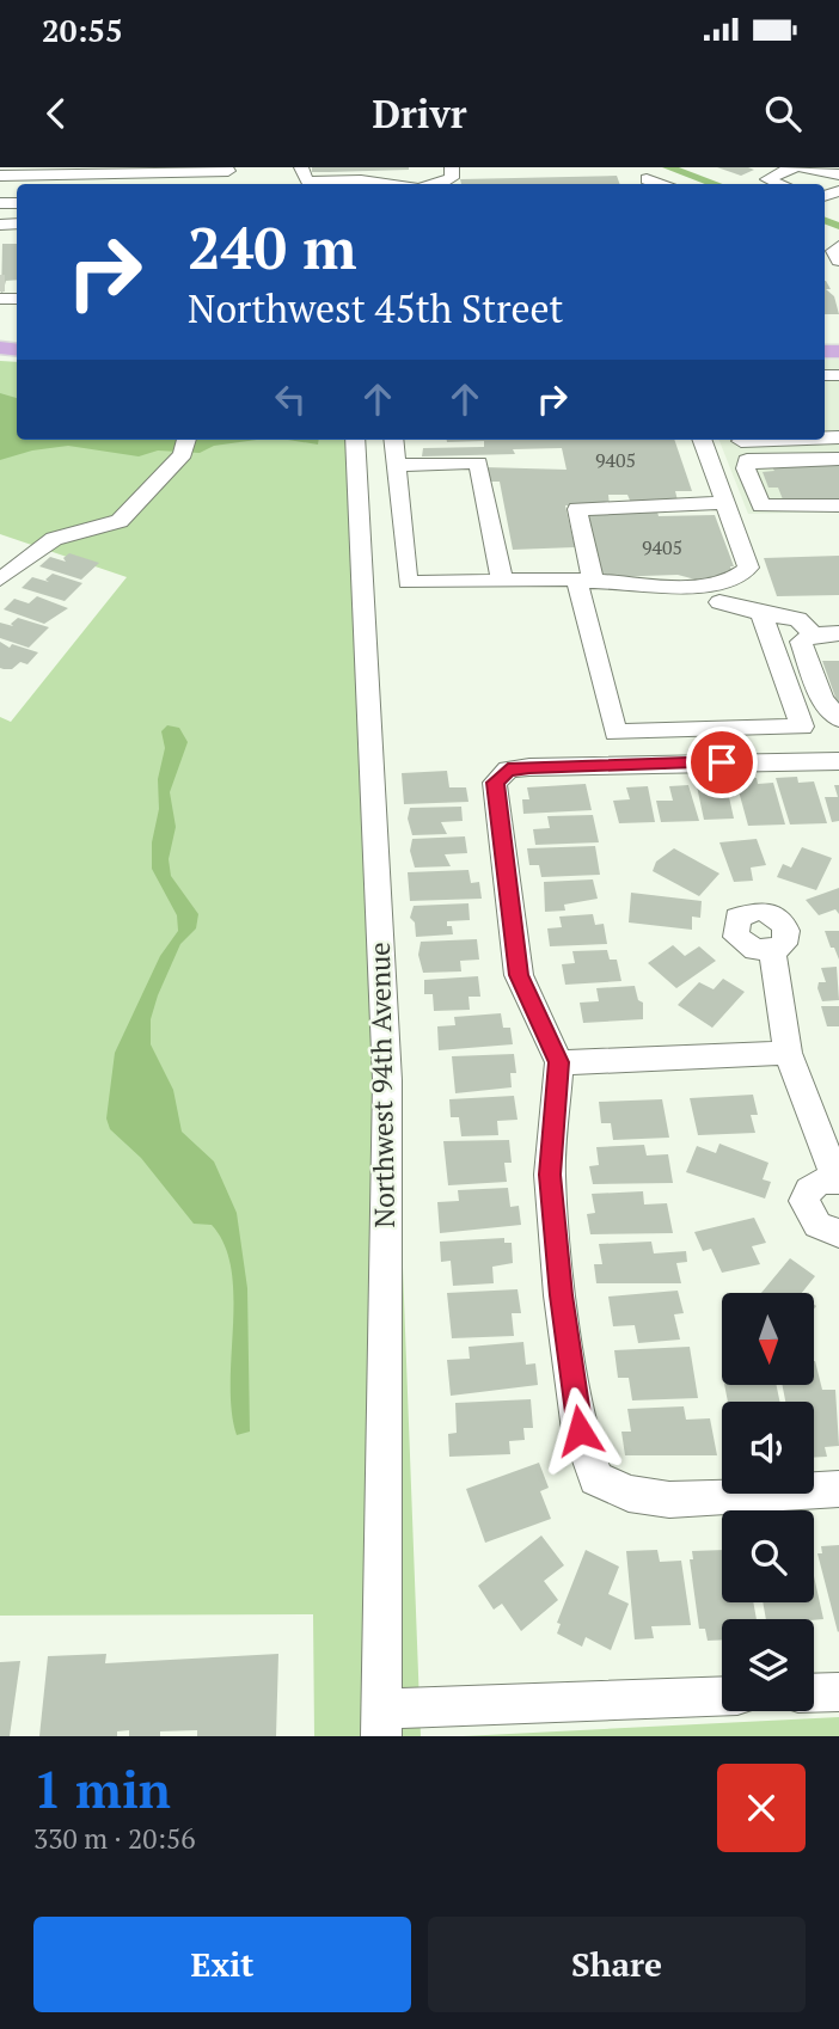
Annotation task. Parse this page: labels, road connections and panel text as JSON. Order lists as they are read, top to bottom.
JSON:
{
  "streets": {
    "street": ["Northwest 94th Avenue"]
  },
  "house_numbers": ["9405", "9405"],
  "north": "bottom",
  "page": {
    "status": "20:55",
    "header": "Drivr",
    "turn": ["240 m", "Northwest 45th Street"],
    "heading": ["1 min", "330 m · 20:56"],
    "buttons": ["Exit", "Share"]
  }
}
